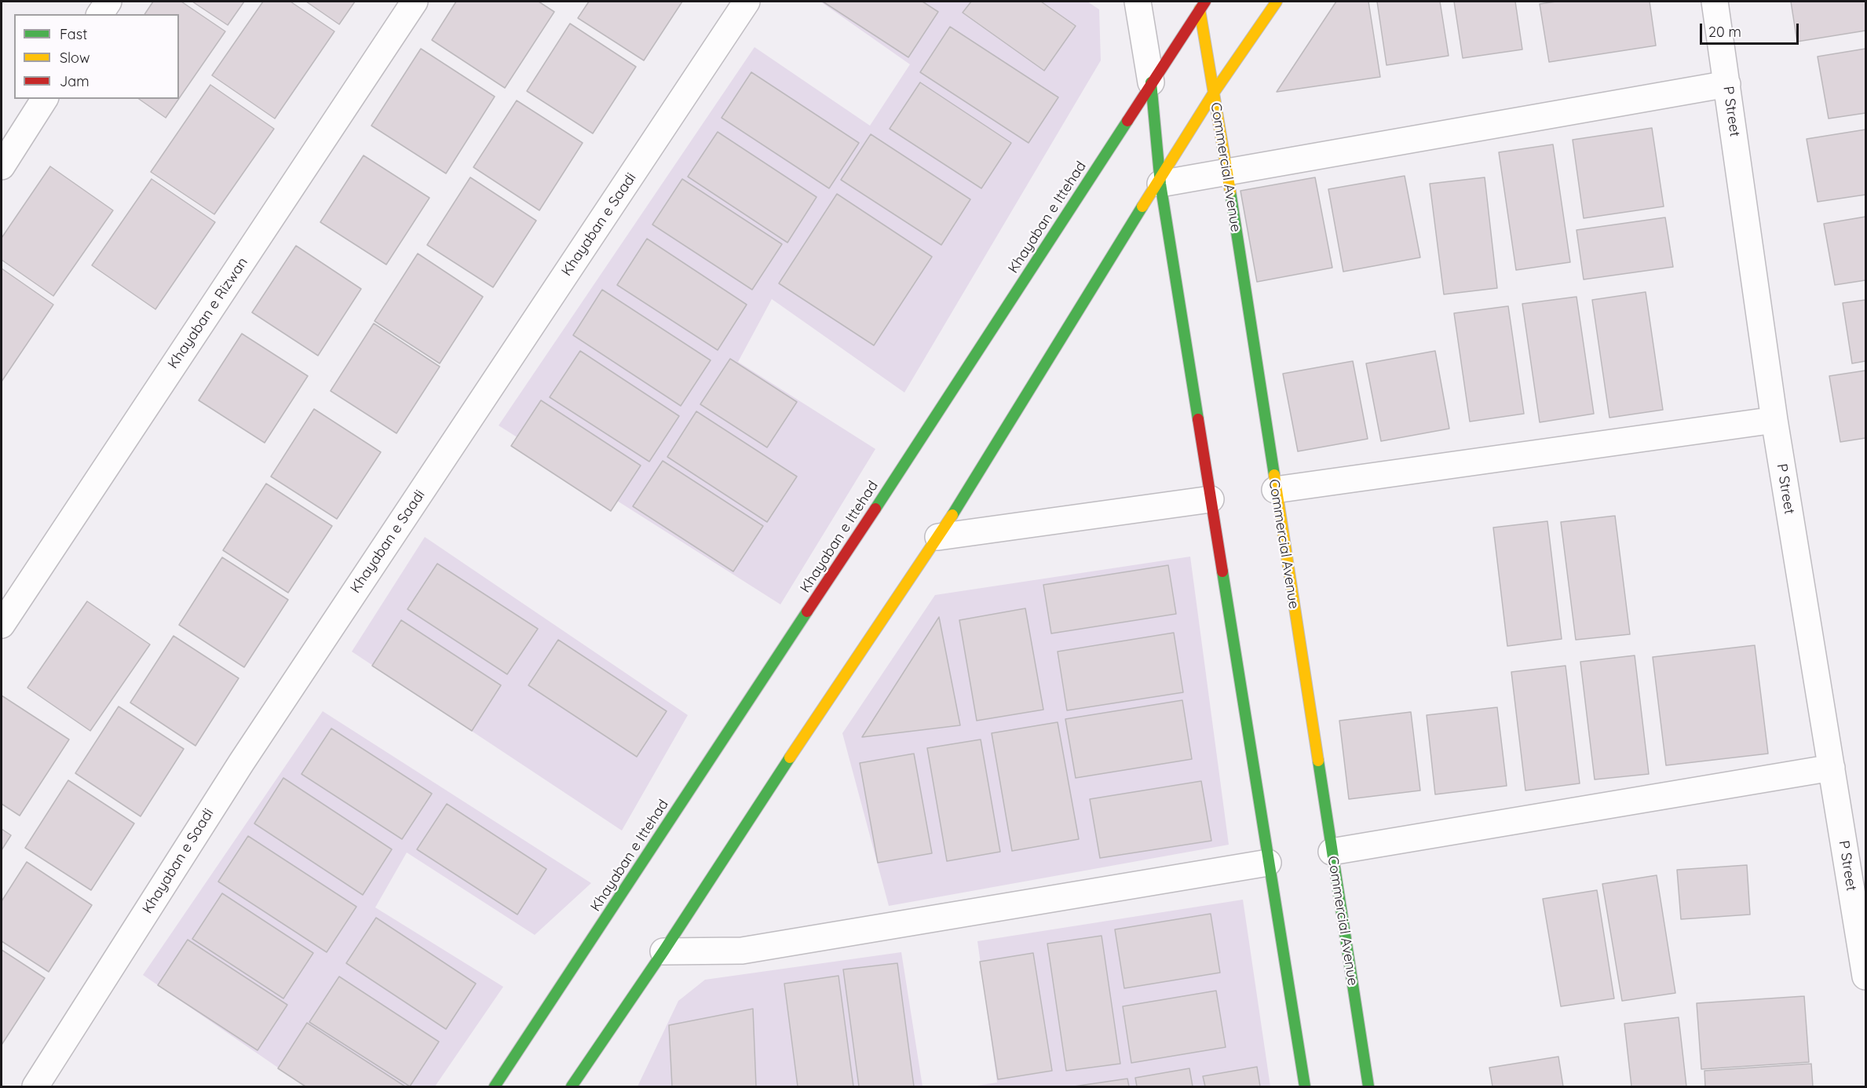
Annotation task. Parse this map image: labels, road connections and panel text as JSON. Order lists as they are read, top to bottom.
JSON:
{
  "streets": {
    "main road": ["Commercial Avenue", "Khayaban e Ittehad"],
    "street": ["P Street", "Khayaban e Saadi", "Khayaban e Rizwan"]
  },
  "crossings": [
    ["Commercial Avenue", "Khayaban e Ittehad"]
  ],
  "legend": ["Fast", "Slow", "Jam"],
  "scale_bar": "20 m"
}
